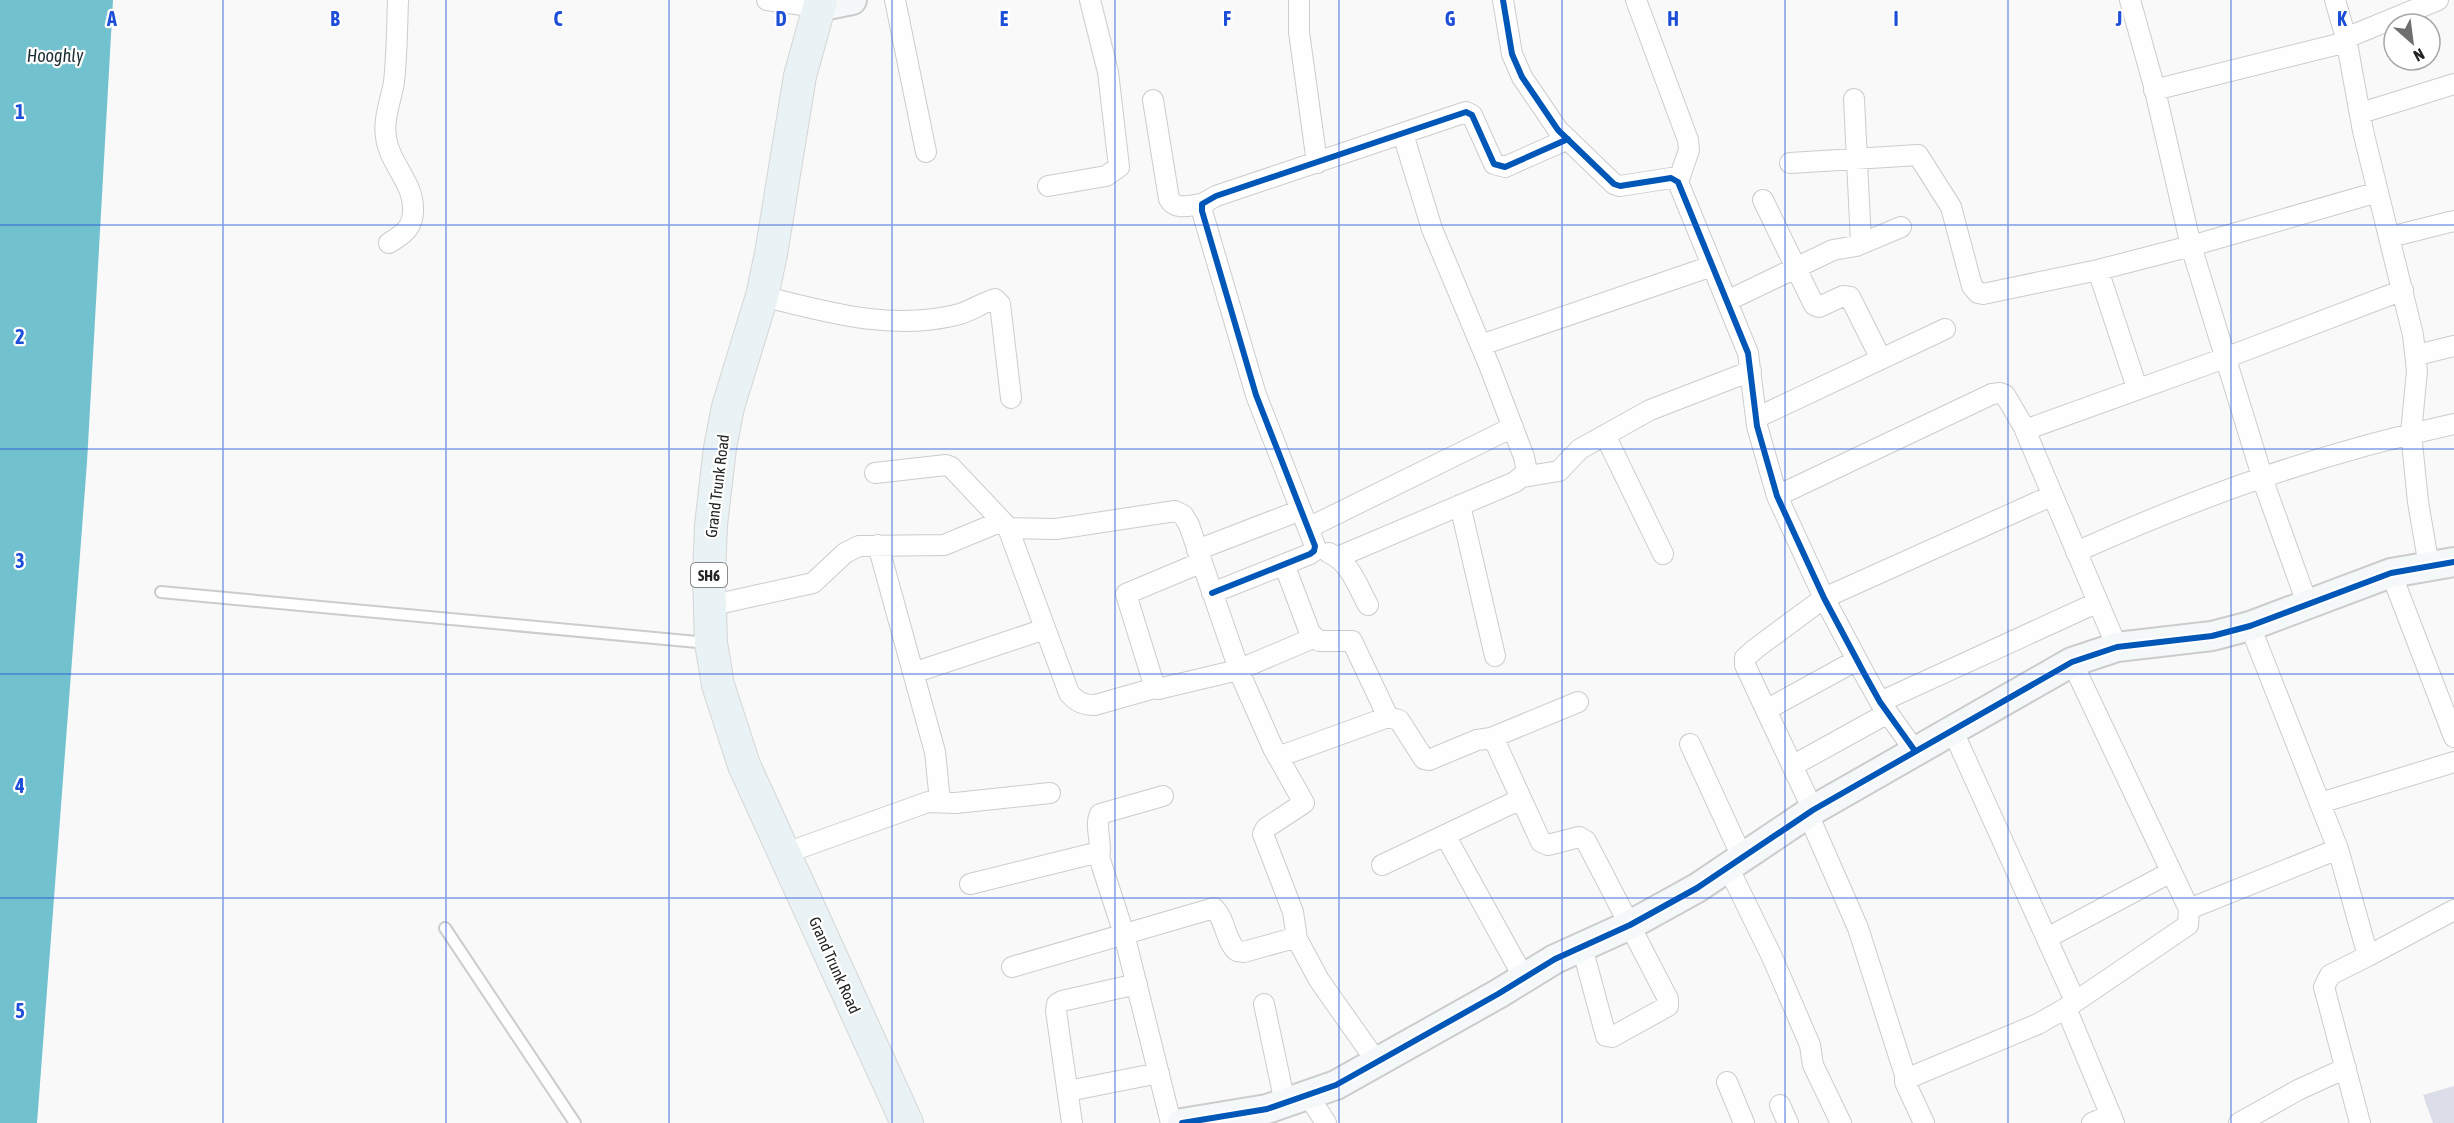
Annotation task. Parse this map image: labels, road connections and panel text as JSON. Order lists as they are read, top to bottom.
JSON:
{
  "streets": {
    "main road": ["Grand Trunk Road", "SH6"]
  },
  "water": ["Hooghly"],
  "north": "bottom right",
  "grid": {
    "columns": [
      "A",
      "B",
      "C",
      "D",
      "E",
      "F",
      "G",
      "H",
      "I",
      "J",
      "K"
    ],
    "rows": [
      "1",
      "2",
      "3",
      "4",
      "5"
    ]
  }
}
